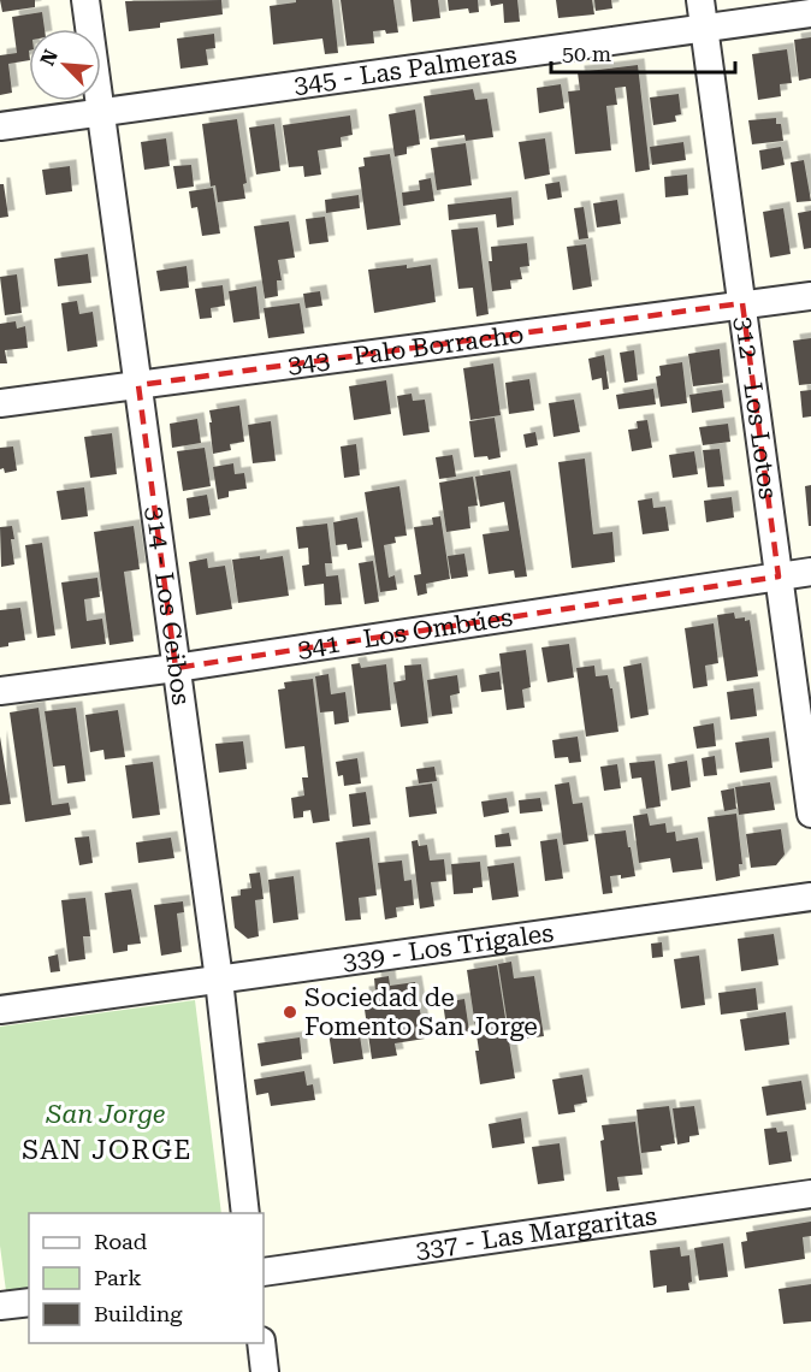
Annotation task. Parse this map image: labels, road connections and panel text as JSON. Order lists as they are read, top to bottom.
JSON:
{
  "streets": {
    "street": [
      "345 - Las Palmeras",
      "343 - Palo Borracho",
      "312 - Los Lotos",
      "314 - Los Ceibos",
      "341 - Los Ombúes",
      "339 - Los Trigales",
      "337 - Las Margaritas"
    ]
  },
  "crossings": [
    ["345 - Las Palmeras", "312 - Los Lotos"],
    ["345 - Las Palmeras", "314 - Los Ceibos"],
    ["343 - Palo Borracho", "312 - Los Lotos"],
    ["343 - Palo Borracho", "314 - Los Ceibos"],
    ["312 - Los Lotos", "341 - Los Ombúes"],
    ["314 - Los Ceibos", "341 - Los Ombúes"],
    ["314 - Los Ceibos", "339 - Los Trigales"]
  ],
  "districts": ["SAN JORGE"],
  "parks": ["San Jorge"],
  "places": ["Sociedad de Fomento San Jorge"],
  "legend": ["Road", "Park", "Building"],
  "scale_bar": "50 m",
  "north": "top left"
}
